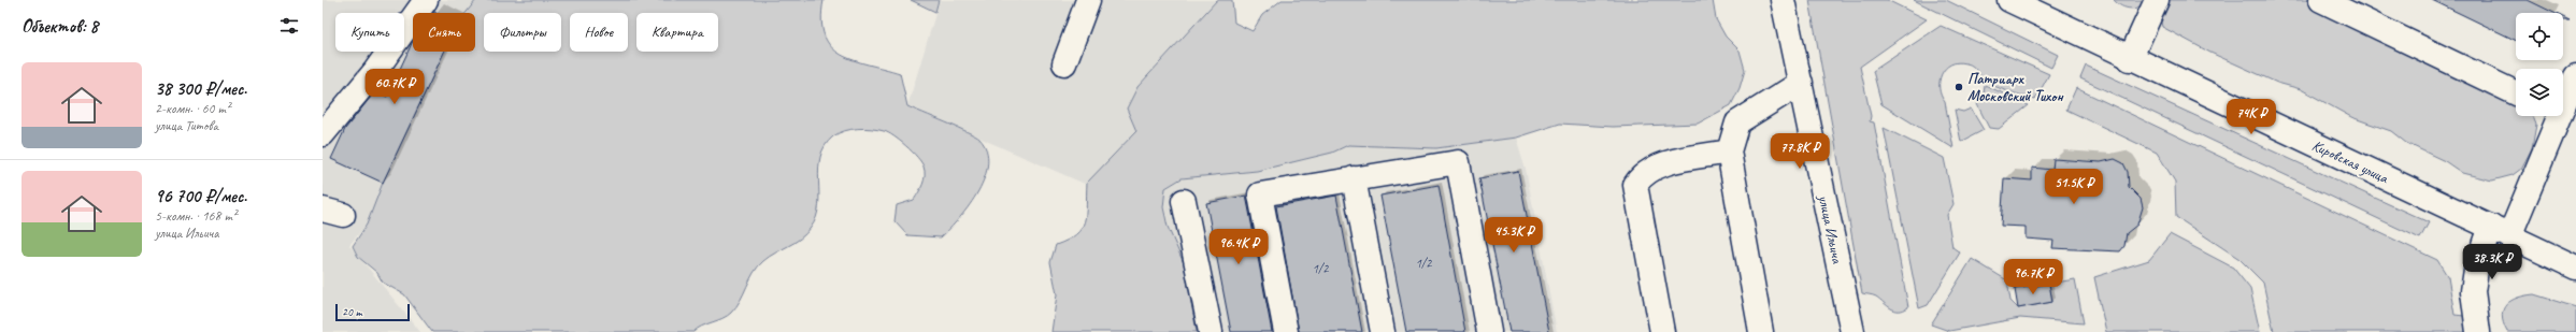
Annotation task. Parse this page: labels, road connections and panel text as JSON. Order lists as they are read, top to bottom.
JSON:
{
  "streets": {
    "street": ["Кировская улица", "улица Ильича"]
  },
  "places": ["Патриарх Московский Тихон"],
  "house_numbers": ["1/2", "1/2"],
  "scale_bar": "20 m",
  "page": {
    "heading": "Объектов: 8",
    "chip": [
      "Купить",
      "Снять",
      "Фильтры",
      "Новое",
      "Квартира"
    ],
    "list": [
      {
        "name": "38 300 ₽/мес.",
        "note": "2-комн. · 60 m² · улица Титова"
      },
      {
        "name": "96 700 ₽/мес.",
        "note": "5-комн. · 168 m² · улица Ильича"
      }
    ],
    "price": [
      "60.7K ₽",
      "74K ₽",
      "77.8K ₽",
      "51.5K ₽",
      "45.3K ₽",
      "96.4K ₽",
      "38.3K ₽",
      "96.7K ₽"
    ],
    "scale": "20 m"
  }
}
